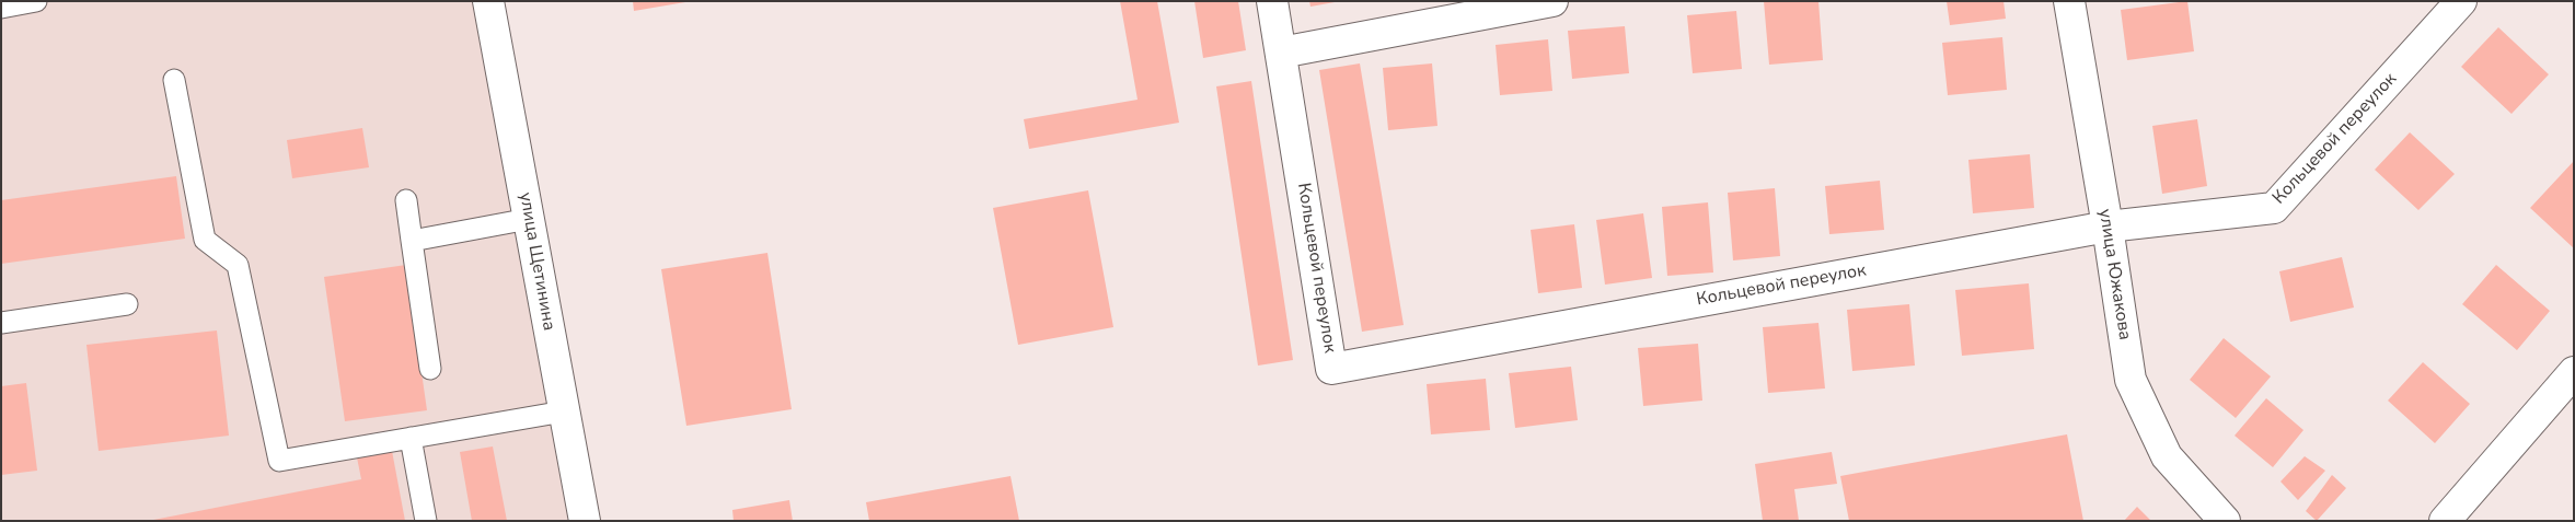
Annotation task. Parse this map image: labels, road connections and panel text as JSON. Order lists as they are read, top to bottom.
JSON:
{
  "streets": {
    "street": ["Кольцевой переулок", "улица Щетинина", "улица Южакова"]
  },
  "crossings": [
    ["Кольцевой переулок", "улица Южакова"]
  ]
}
